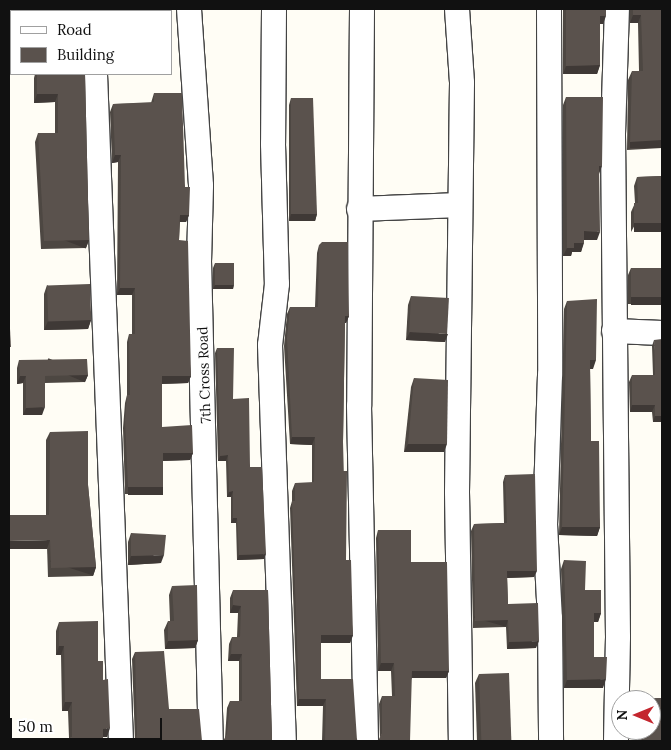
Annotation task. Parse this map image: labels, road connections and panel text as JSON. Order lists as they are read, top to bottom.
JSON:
{
  "streets": {
    "street": ["7th Cross Road"]
  },
  "legend": ["Road", "Building"],
  "scale_bar": "50 m",
  "north": "left"
}
